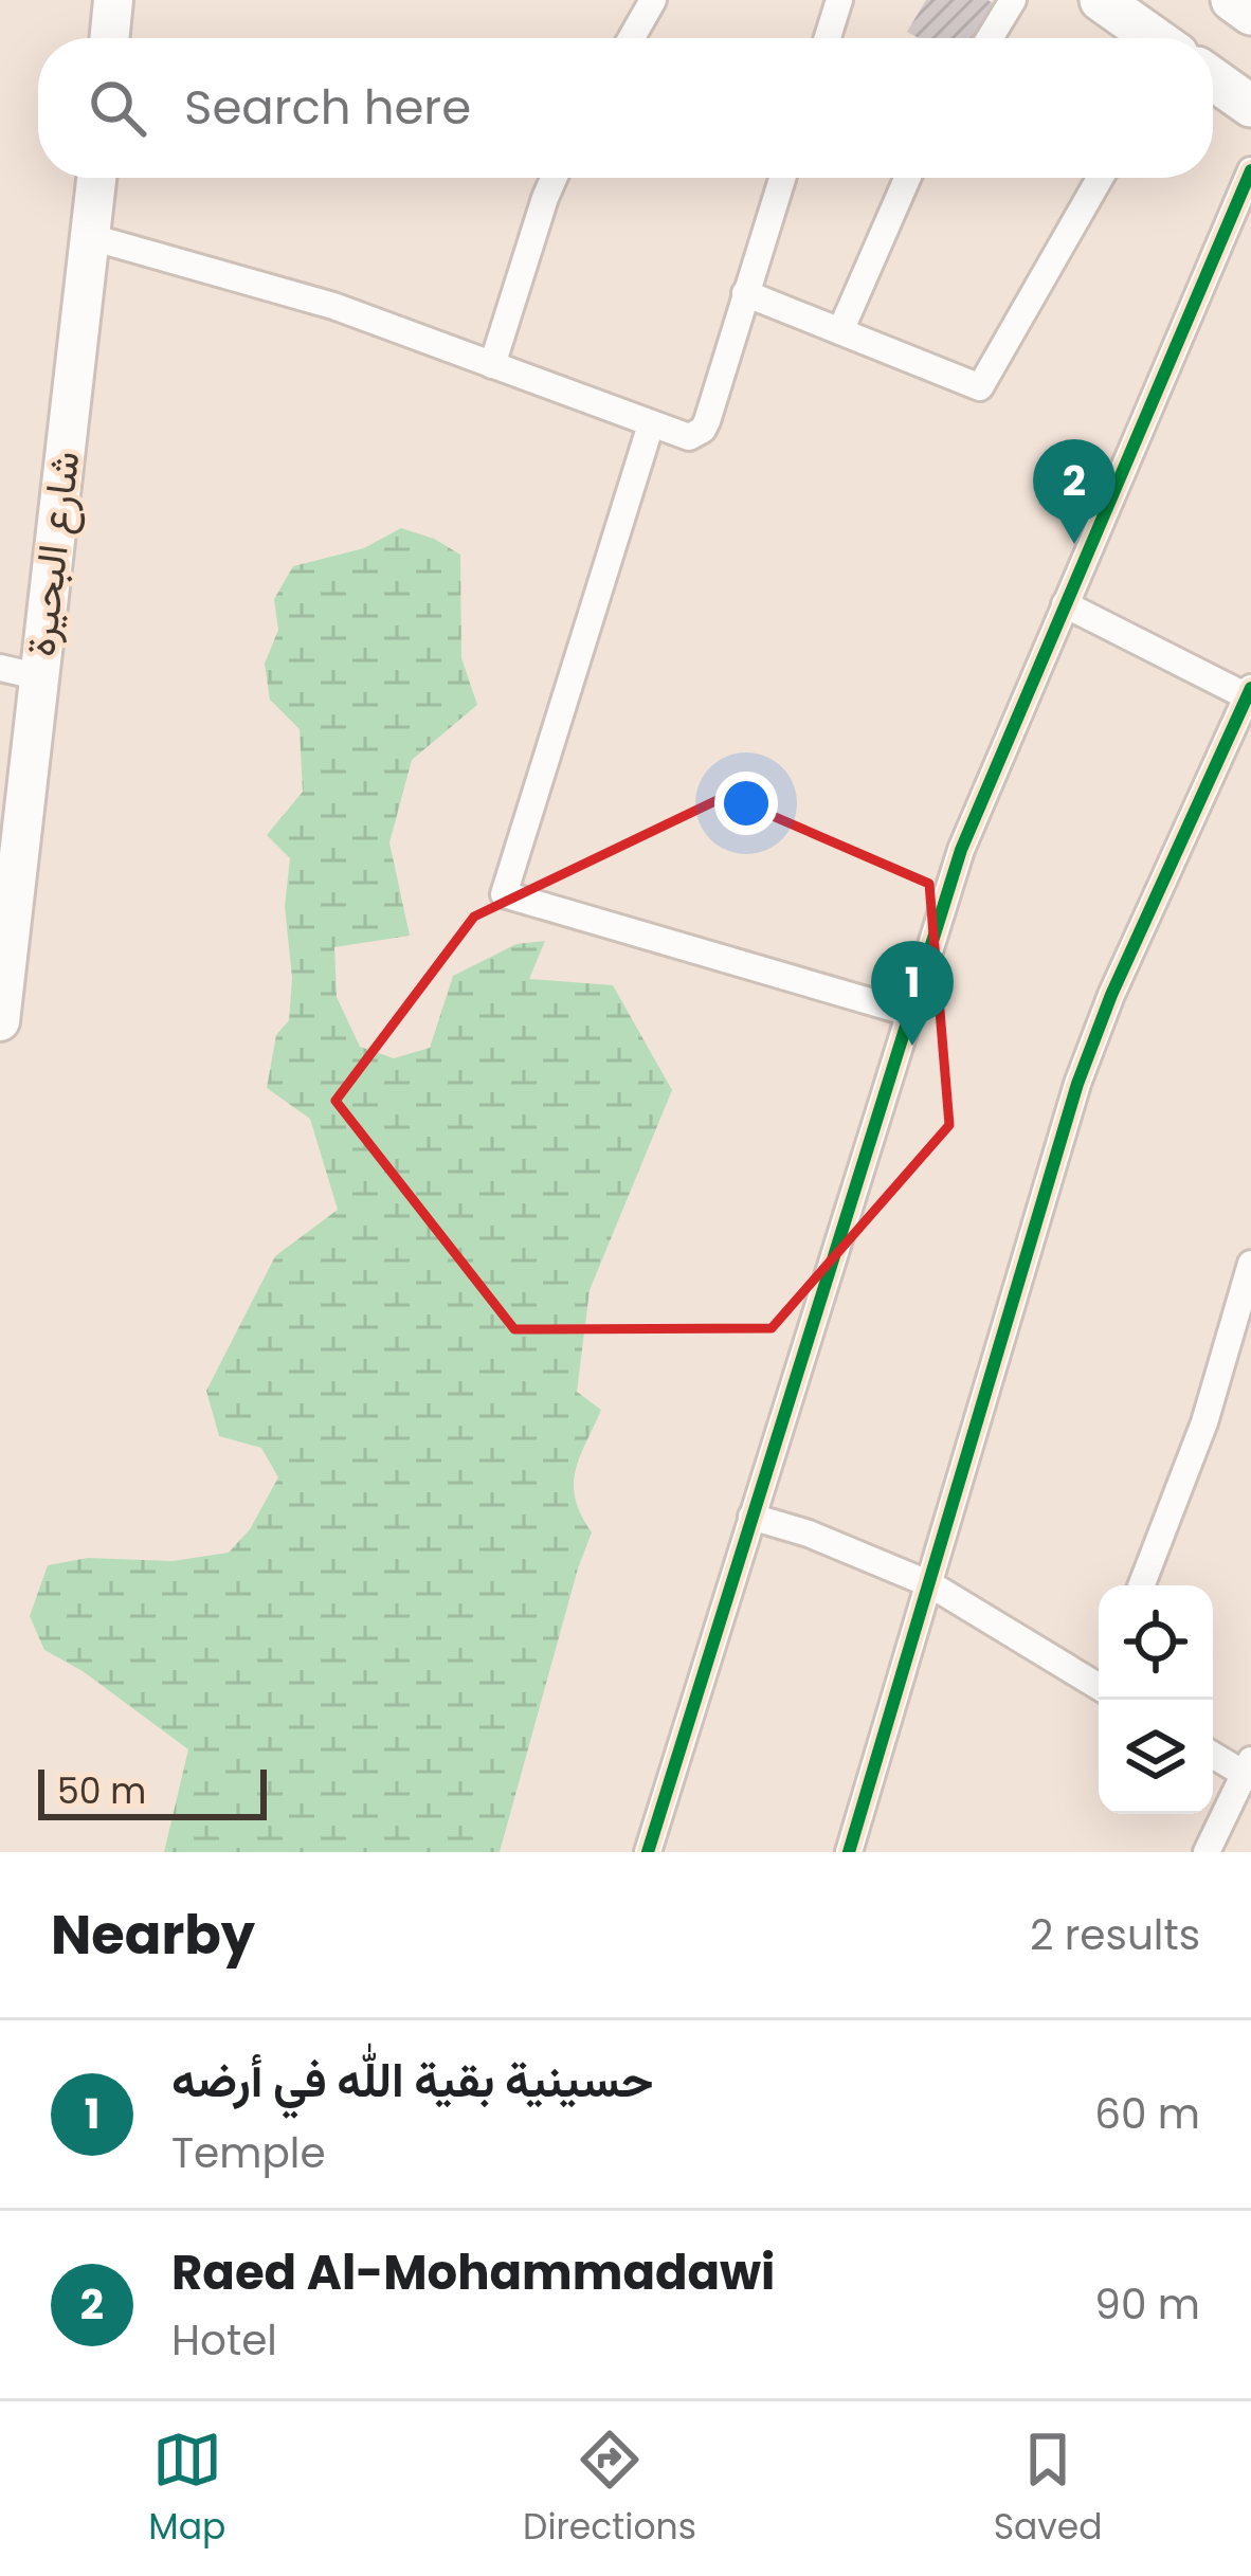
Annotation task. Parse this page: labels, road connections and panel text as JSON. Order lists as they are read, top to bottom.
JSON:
{
  "streets": {
    "street": ["شارع البحيرة"]
  },
  "scale_bar": "50 m",
  "page": {
    "search": "Search here",
    "pins": ["2", "1"],
    "scale": "50 m",
    "heading": ["Nearby", "2 results"],
    "list": [
      {
        "mark": "1",
        "name": "حسينية بقية اللّٰه في أرضه",
        "note": "Temple",
        "value": "60 m"
      },
      {
        "mark": "2",
        "name": "Raed Al-Mohammadawi",
        "note": "Hotel",
        "value": "90 m"
      }
    ],
    "nav": ["Map", "Directions", "Saved"]
  }
}
